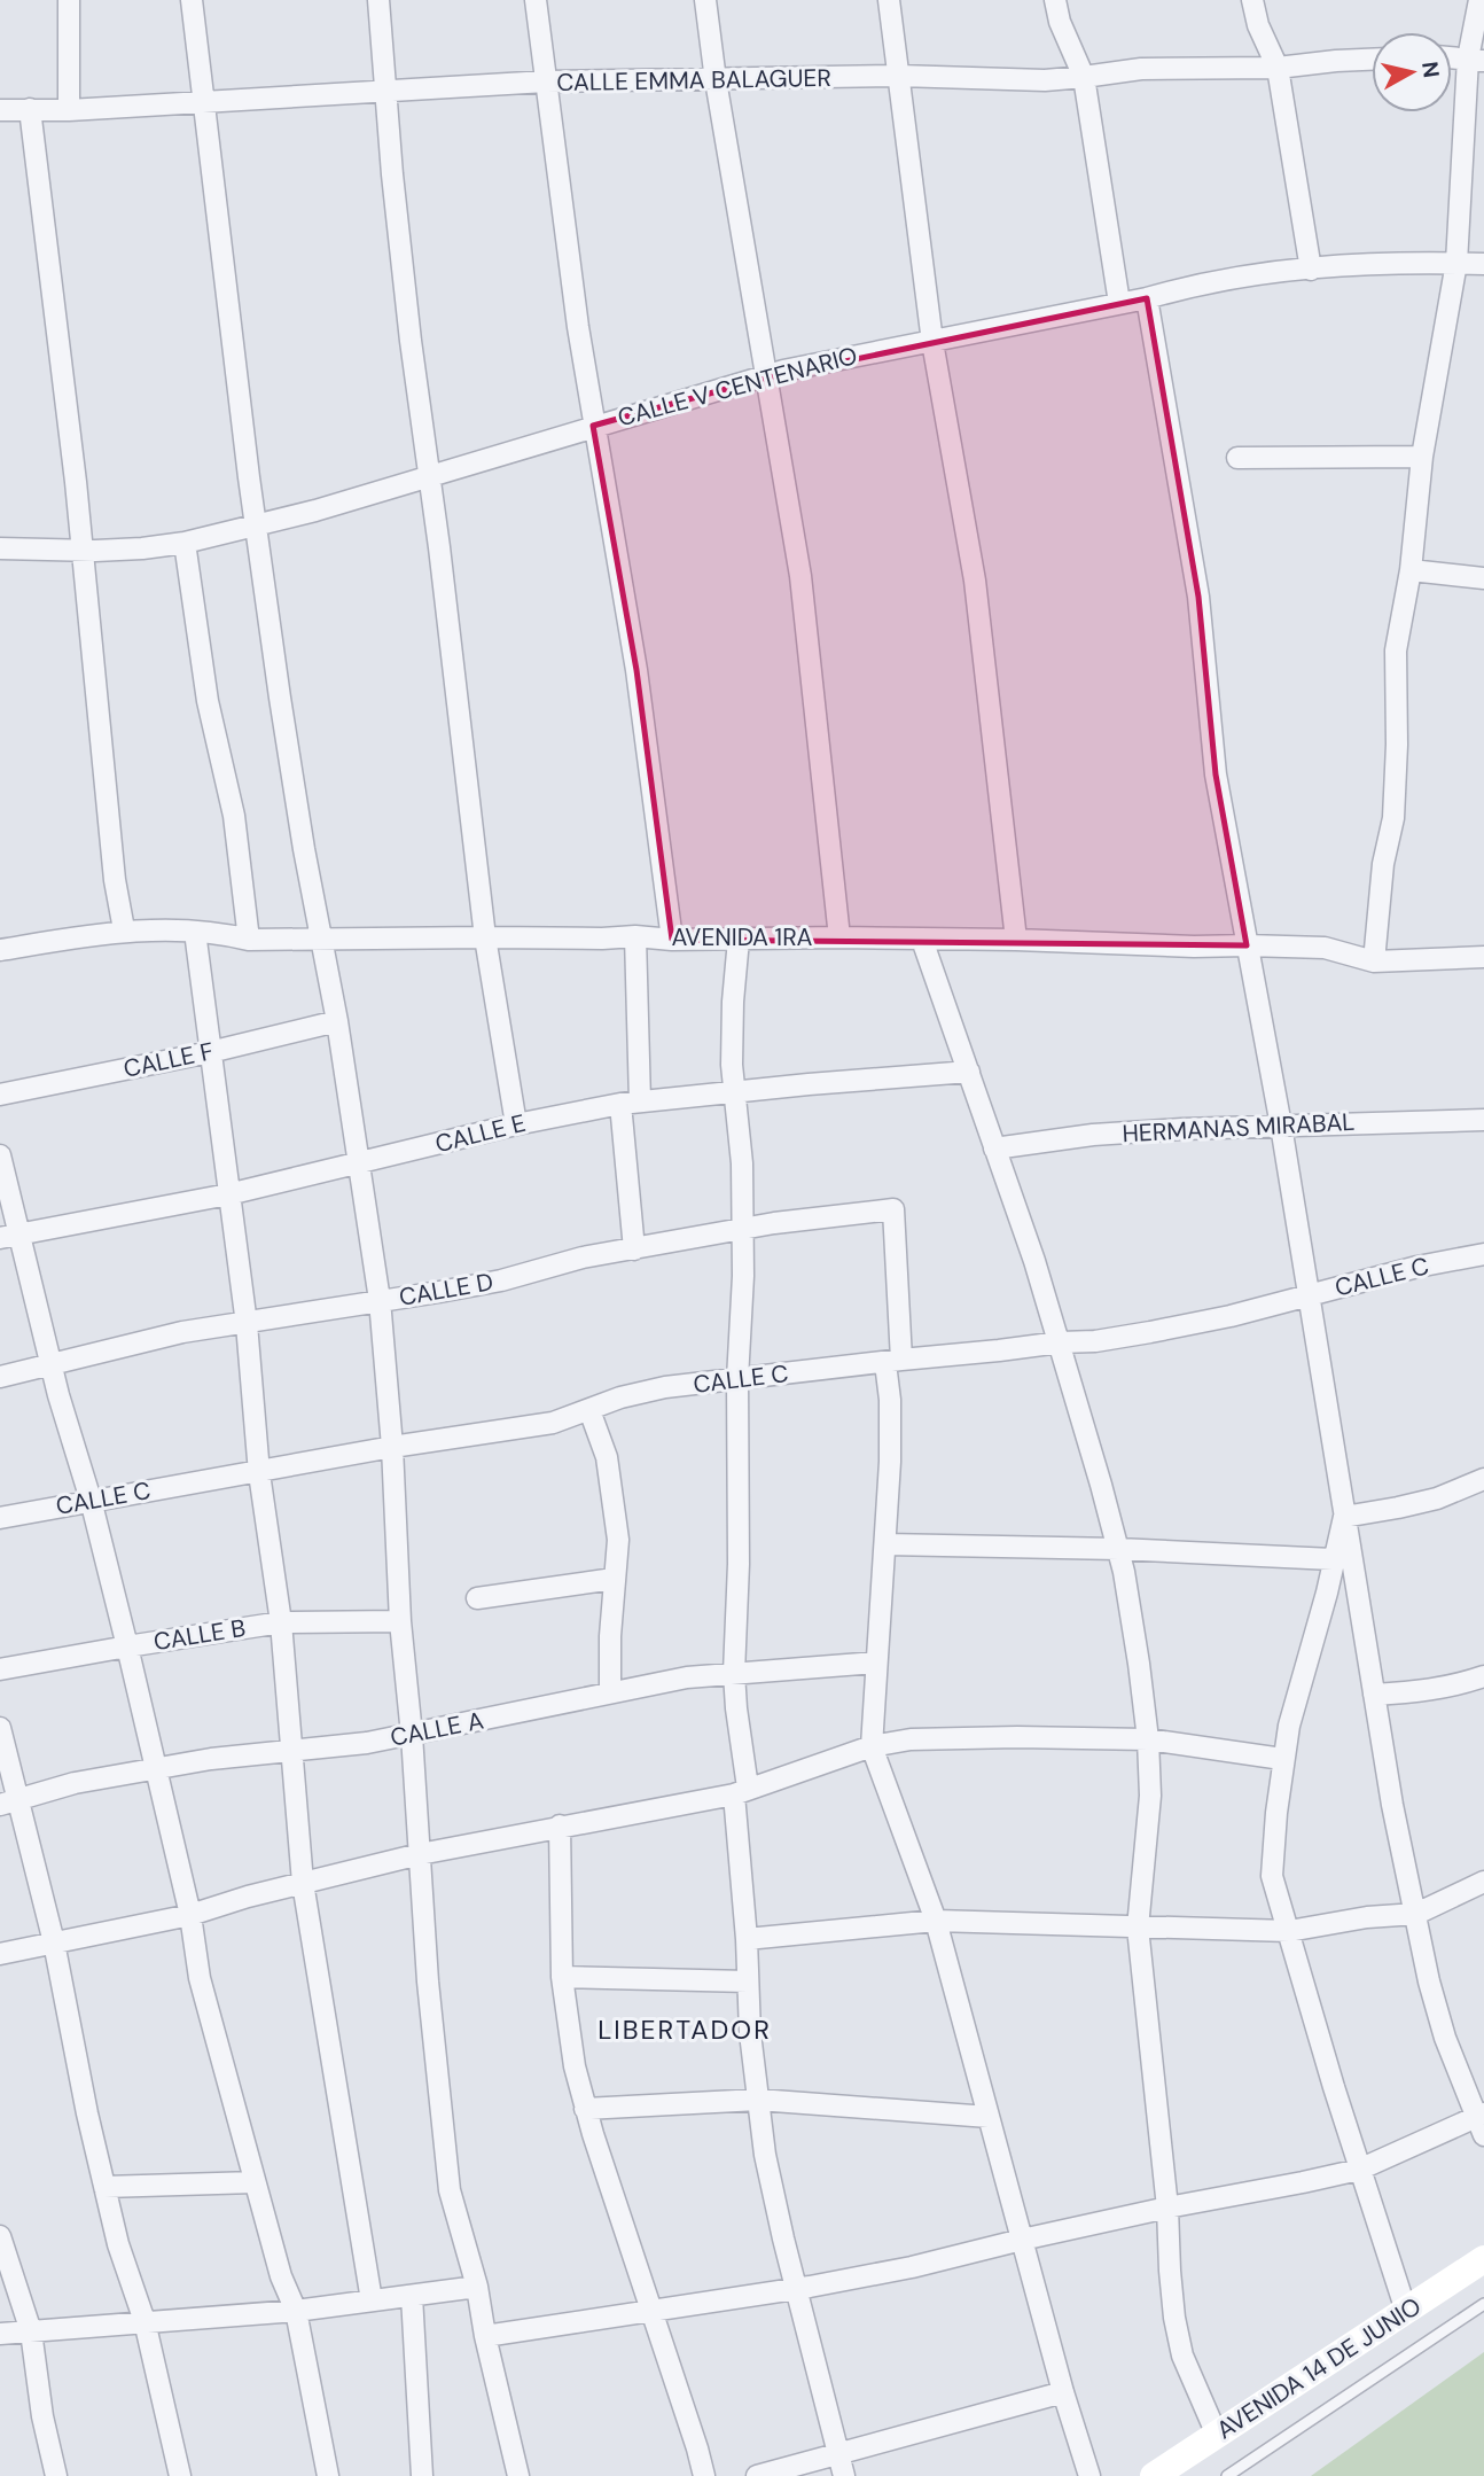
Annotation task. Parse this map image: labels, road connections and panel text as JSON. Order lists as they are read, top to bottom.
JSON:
{
  "streets": {
    "street": [
      "CALLE EMMA BALAGUER",
      "CALLE V CENTENARIO",
      "AVENIDA 1RA",
      "CALLE F",
      "HERMANAS MIRABAL",
      "CALLE E",
      "CALLE C",
      "CALLE D",
      "CALLE B",
      "CALLE A",
      "AVENIDA 14 DE JUNIO"
    ]
  },
  "crossings": [
    ["CALLE C", "CALLE D"]
  ],
  "districts": ["LIBERTADOR"],
  "north": "right"
}
